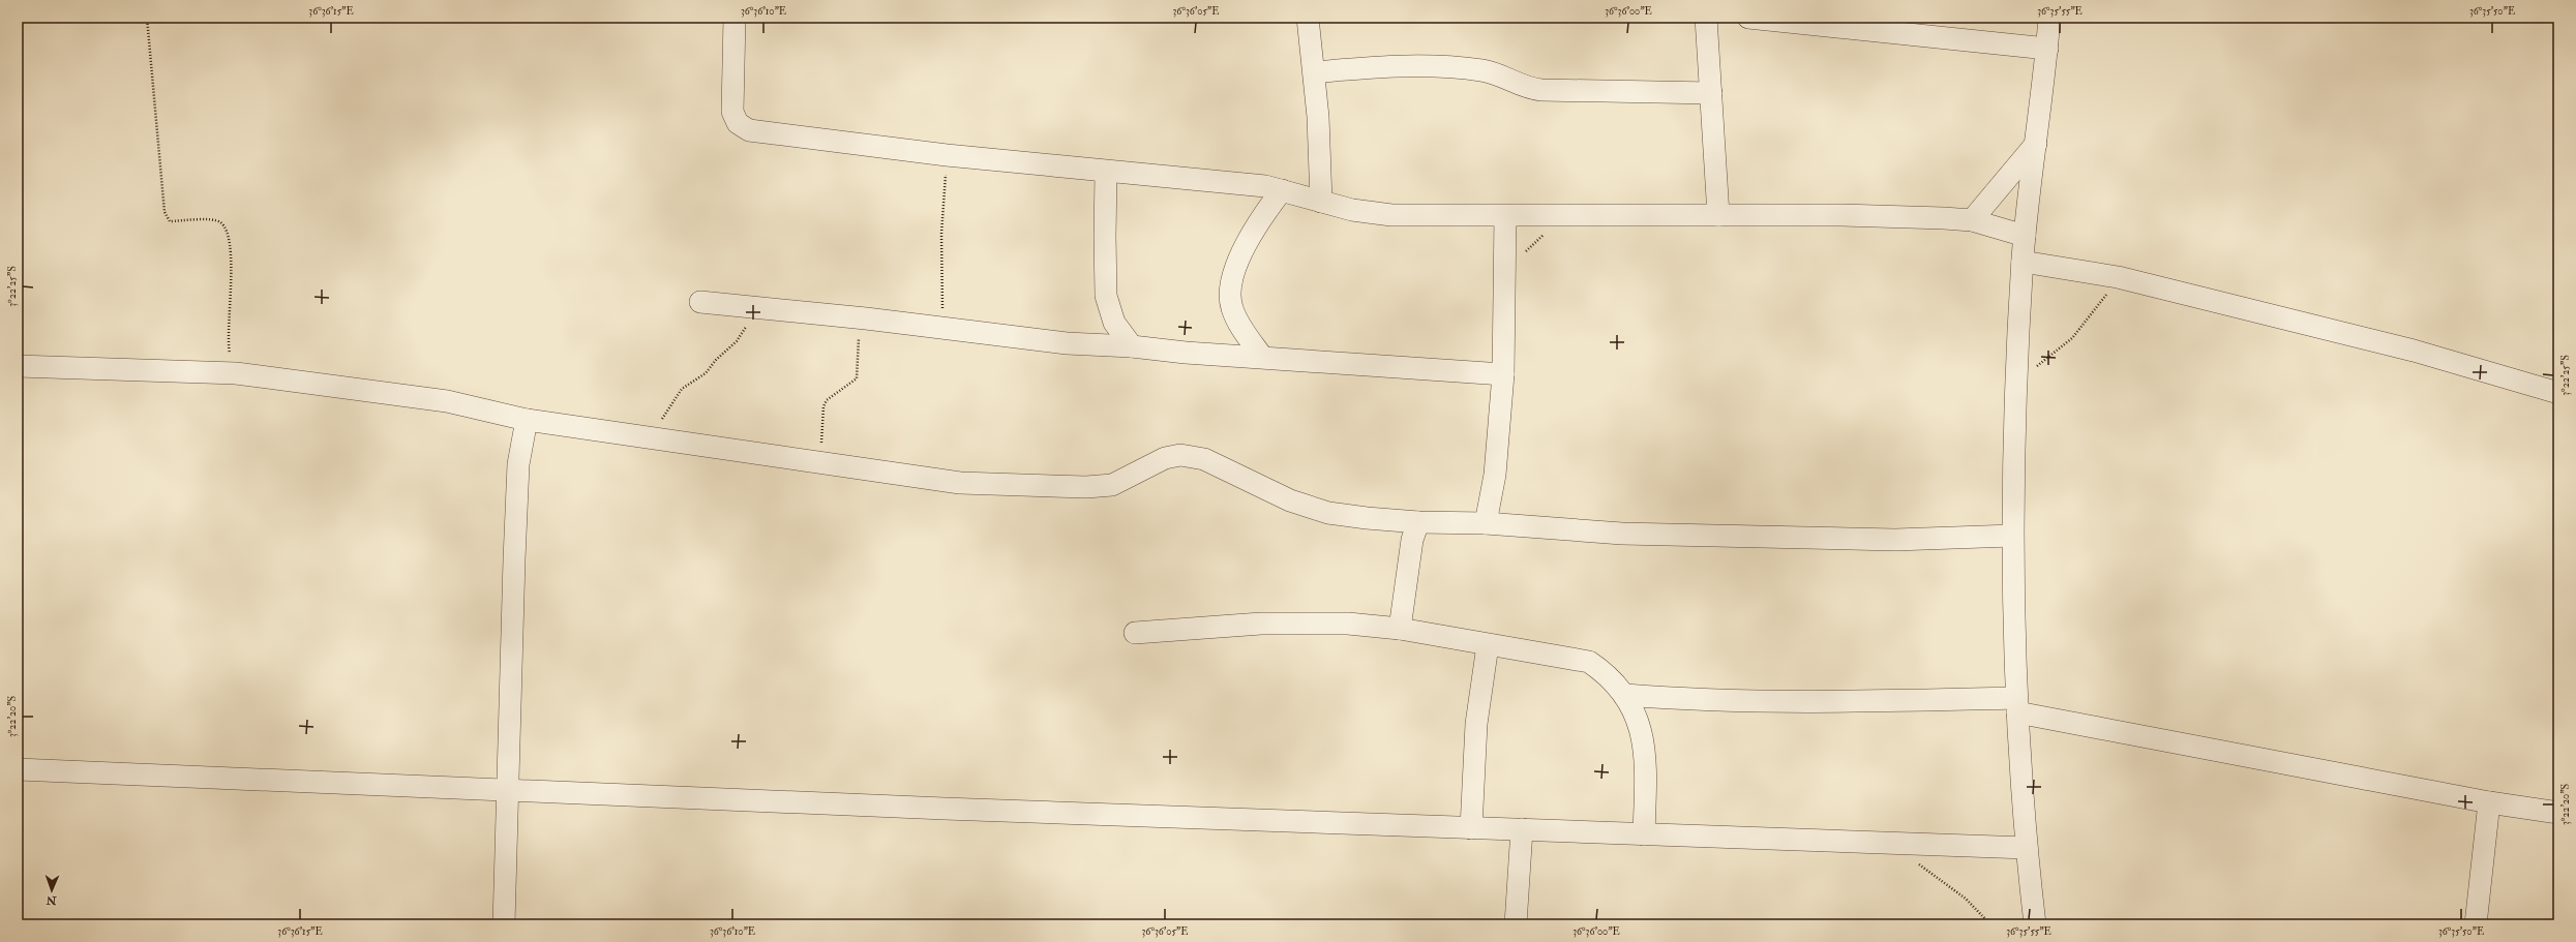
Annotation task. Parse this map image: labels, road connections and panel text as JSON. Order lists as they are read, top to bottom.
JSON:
{
  "north": "bottom",
  "coordinates": [
    "36°36'15\"E",
    "36°36'10\"E",
    "36°36'05\"E",
    "36°36'00\"E",
    "36°35'55\"E",
    "36°35'50\"E",
    "3°22'25\"S",
    "3°22'20\"S"
  ]
}
